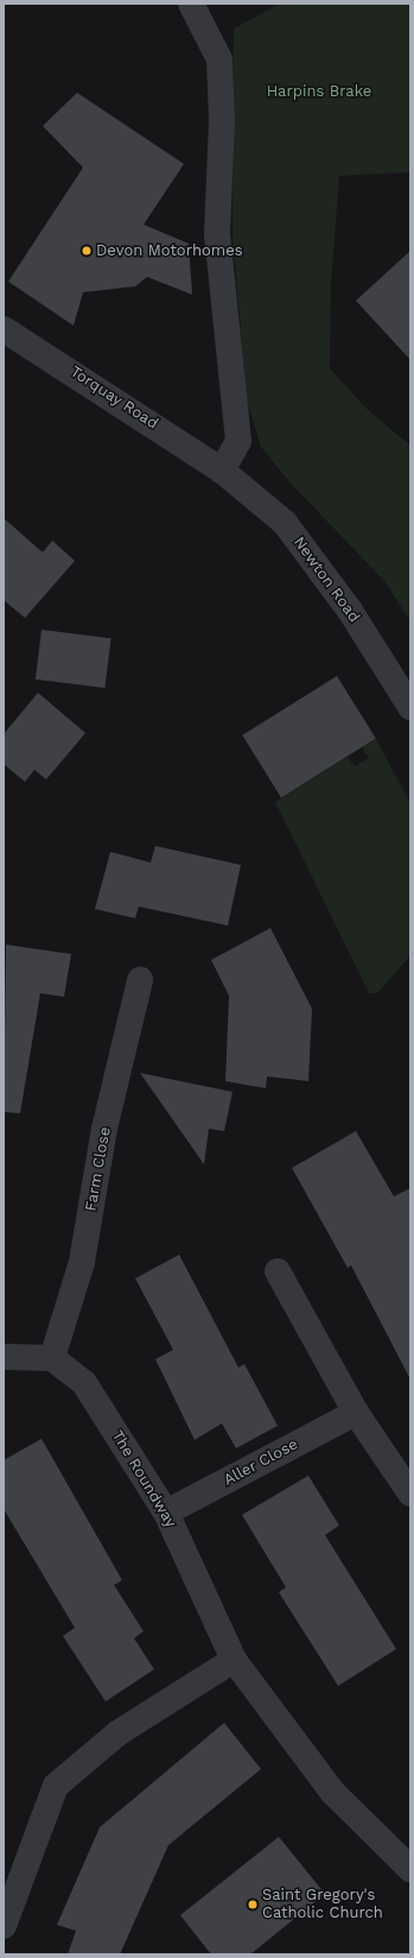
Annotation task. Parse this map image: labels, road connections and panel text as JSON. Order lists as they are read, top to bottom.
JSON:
{
  "streets": {
    "street": [
      "Torquay Road",
      "Newton Road",
      "Farm Close",
      "Aller Close",
      "The Roundway"
    ]
  },
  "crossings": [
    ["Torquay Road", "Newton Road"],
    ["Farm Close", "The Roundway"],
    ["Aller Close", "The Roundway"]
  ],
  "parks": ["Harpins Brake"],
  "places": ["Devon Motorhomes", "Saint Gregory's Catholic Church"]
}
